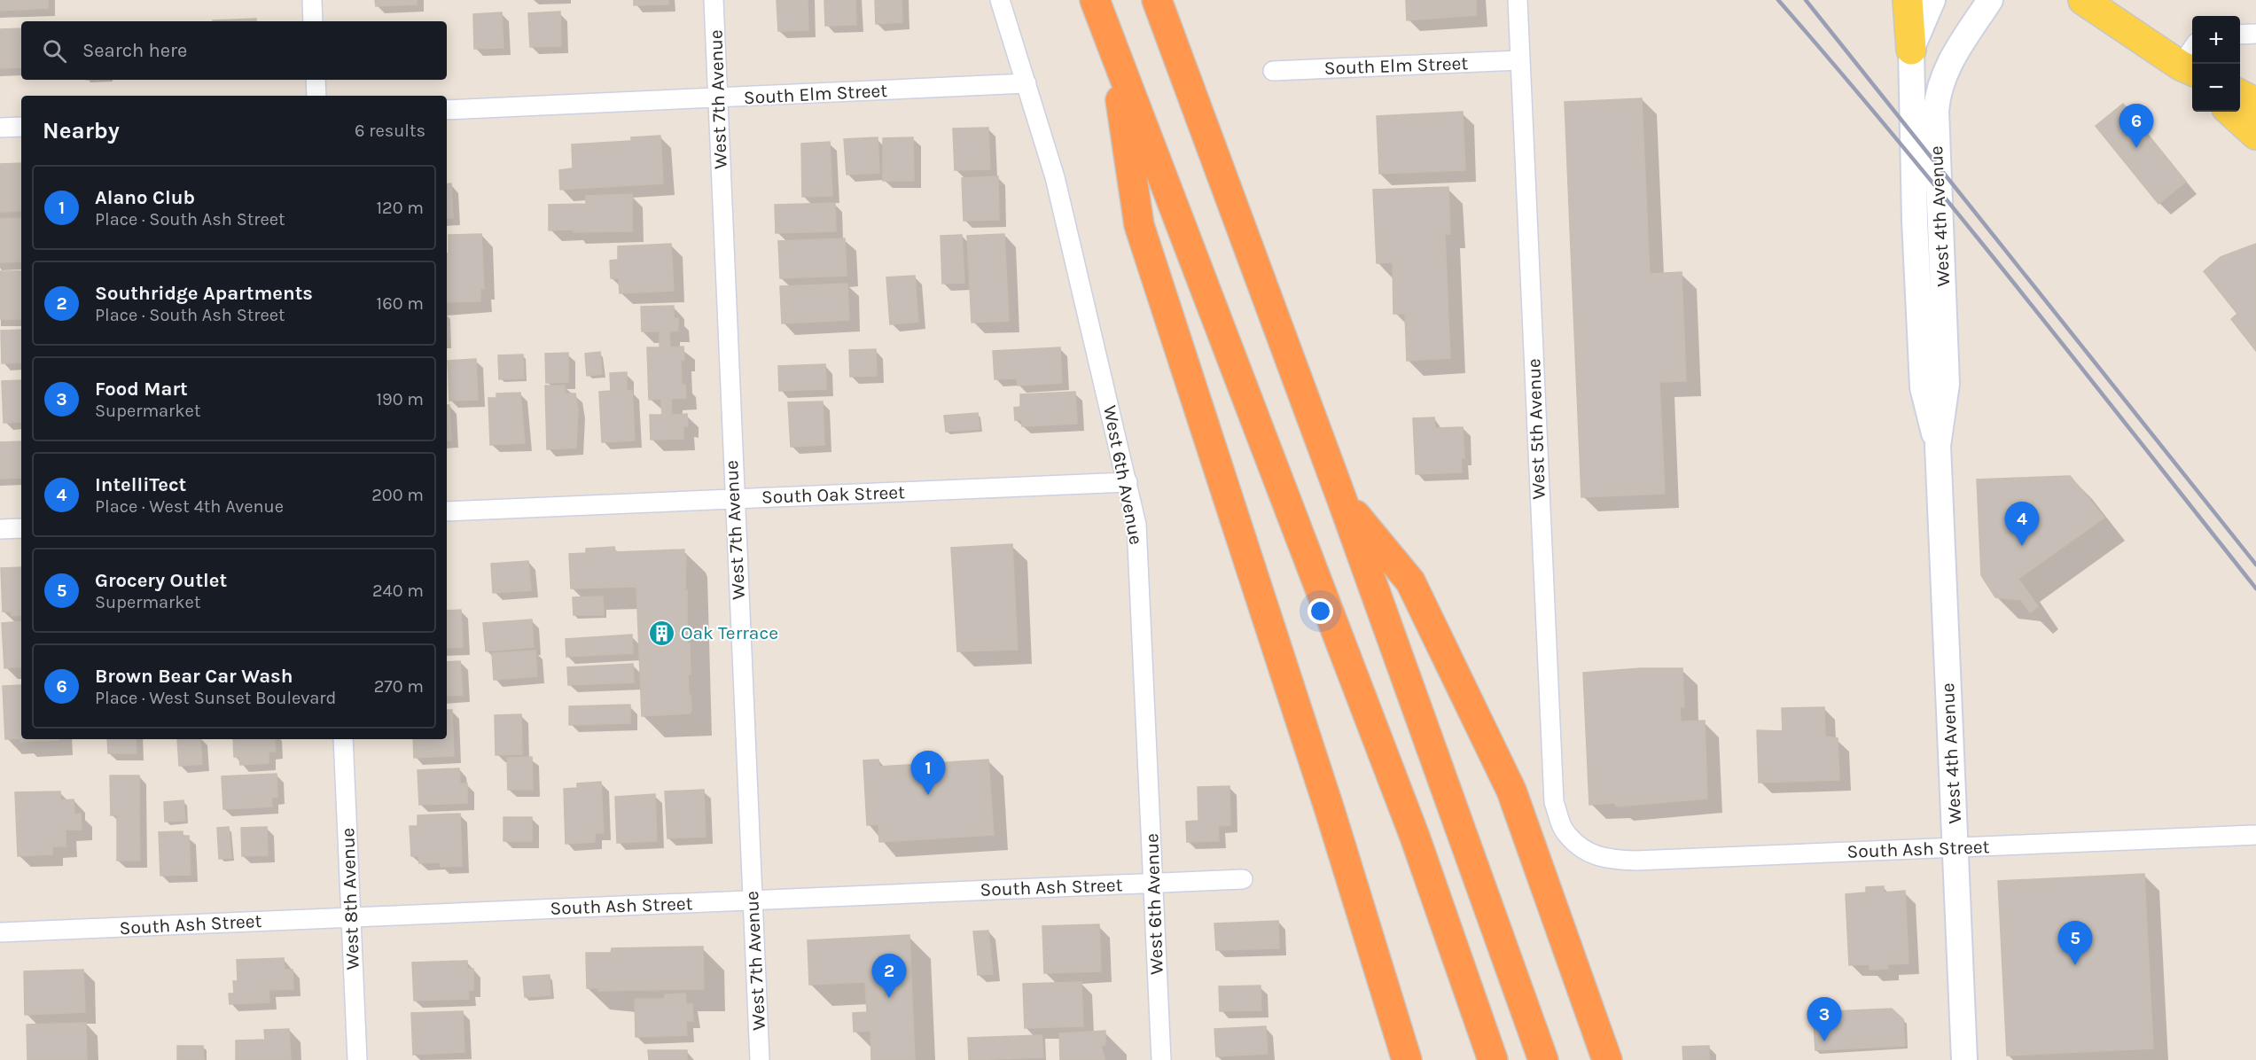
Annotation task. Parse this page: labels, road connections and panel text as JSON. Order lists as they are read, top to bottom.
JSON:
{
  "streets": {
    "street": [
      "South Elm Street",
      "West 7th Avenue",
      "West 4th Avenue",
      "West 5th Avenue",
      "West 6th Avenue",
      "South Oak Street",
      "South Ash Street",
      "West 8th Avenue"
    ]
  },
  "crossings": [
    ["South Elm Street", "West 7th Avenue"],
    ["South Elm Street", "West 5th Avenue"],
    ["South Elm Street", "West 6th Avenue"],
    ["West 7th Avenue", "South Oak Street"],
    ["West 7th Avenue", "South Ash Street"],
    ["West 4th Avenue", "South Ash Street"],
    ["West 5th Avenue", "South Ash Street"],
    ["West 6th Avenue", "South Oak Street"],
    ["West 6th Avenue", "South Ash Street"],
    ["South Ash Street", "West 8th Avenue"]
  ],
  "places": {
    "building": ["Oak Terrace"]
  },
  "page": {
    "map_buttons": ["+", "−"],
    "search": "Search here",
    "heading": ["Nearby", "6 results"],
    "pins": [
      "6",
      "4",
      "1",
      "5",
      "2",
      "3"
    ],
    "list": [
      {
        "mark": "1",
        "name": "Alano Club",
        "note": "Place · South Ash Street",
        "value": "120 m"
      },
      {
        "mark": "2",
        "name": "Southridge Apartments",
        "note": "Place · South Ash Street",
        "value": "160 m"
      },
      {
        "mark": "3",
        "name": "Food Mart",
        "note": "Supermarket",
        "value": "190 m"
      },
      {
        "mark": "4",
        "name": "IntelliTect",
        "note": "Place · West 4th Avenue",
        "value": "200 m"
      },
      {
        "mark": "5",
        "name": "Grocery Outlet",
        "note": "Supermarket",
        "value": "240 m"
      },
      {
        "mark": "6",
        "name": "Brown Bear Car Wash",
        "note": "Place · West Sunset Boulevard",
        "value": "270 m"
      }
    ]
  }
}
